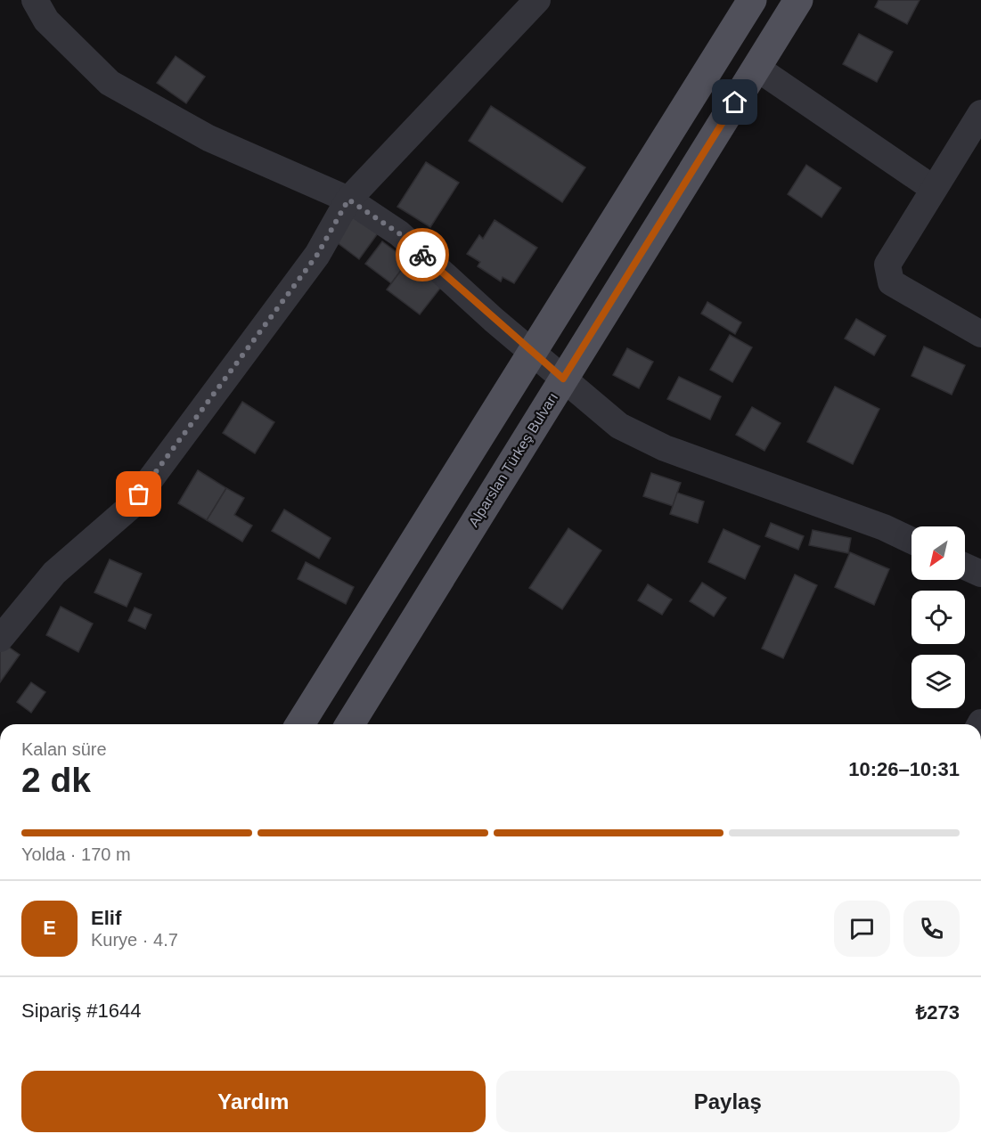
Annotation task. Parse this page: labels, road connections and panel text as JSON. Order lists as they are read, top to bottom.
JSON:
{
  "streets": {
    "main road": ["Alparslan Türkeş Bulvarı"]
  },
  "north": "bottom left",
  "page": {
    "heading": ["2 dk", "Kalan süre", "10:26–10:31"],
    "panel": [
      "Elif",
      "Kurye · 4.7",
      "Sipariş #1644",
      "₺273"
    ],
    "bar": "Yolda · 170 m",
    "round": "E",
    "buttons": ["Yardım", "Paylaş"]
  }
}
